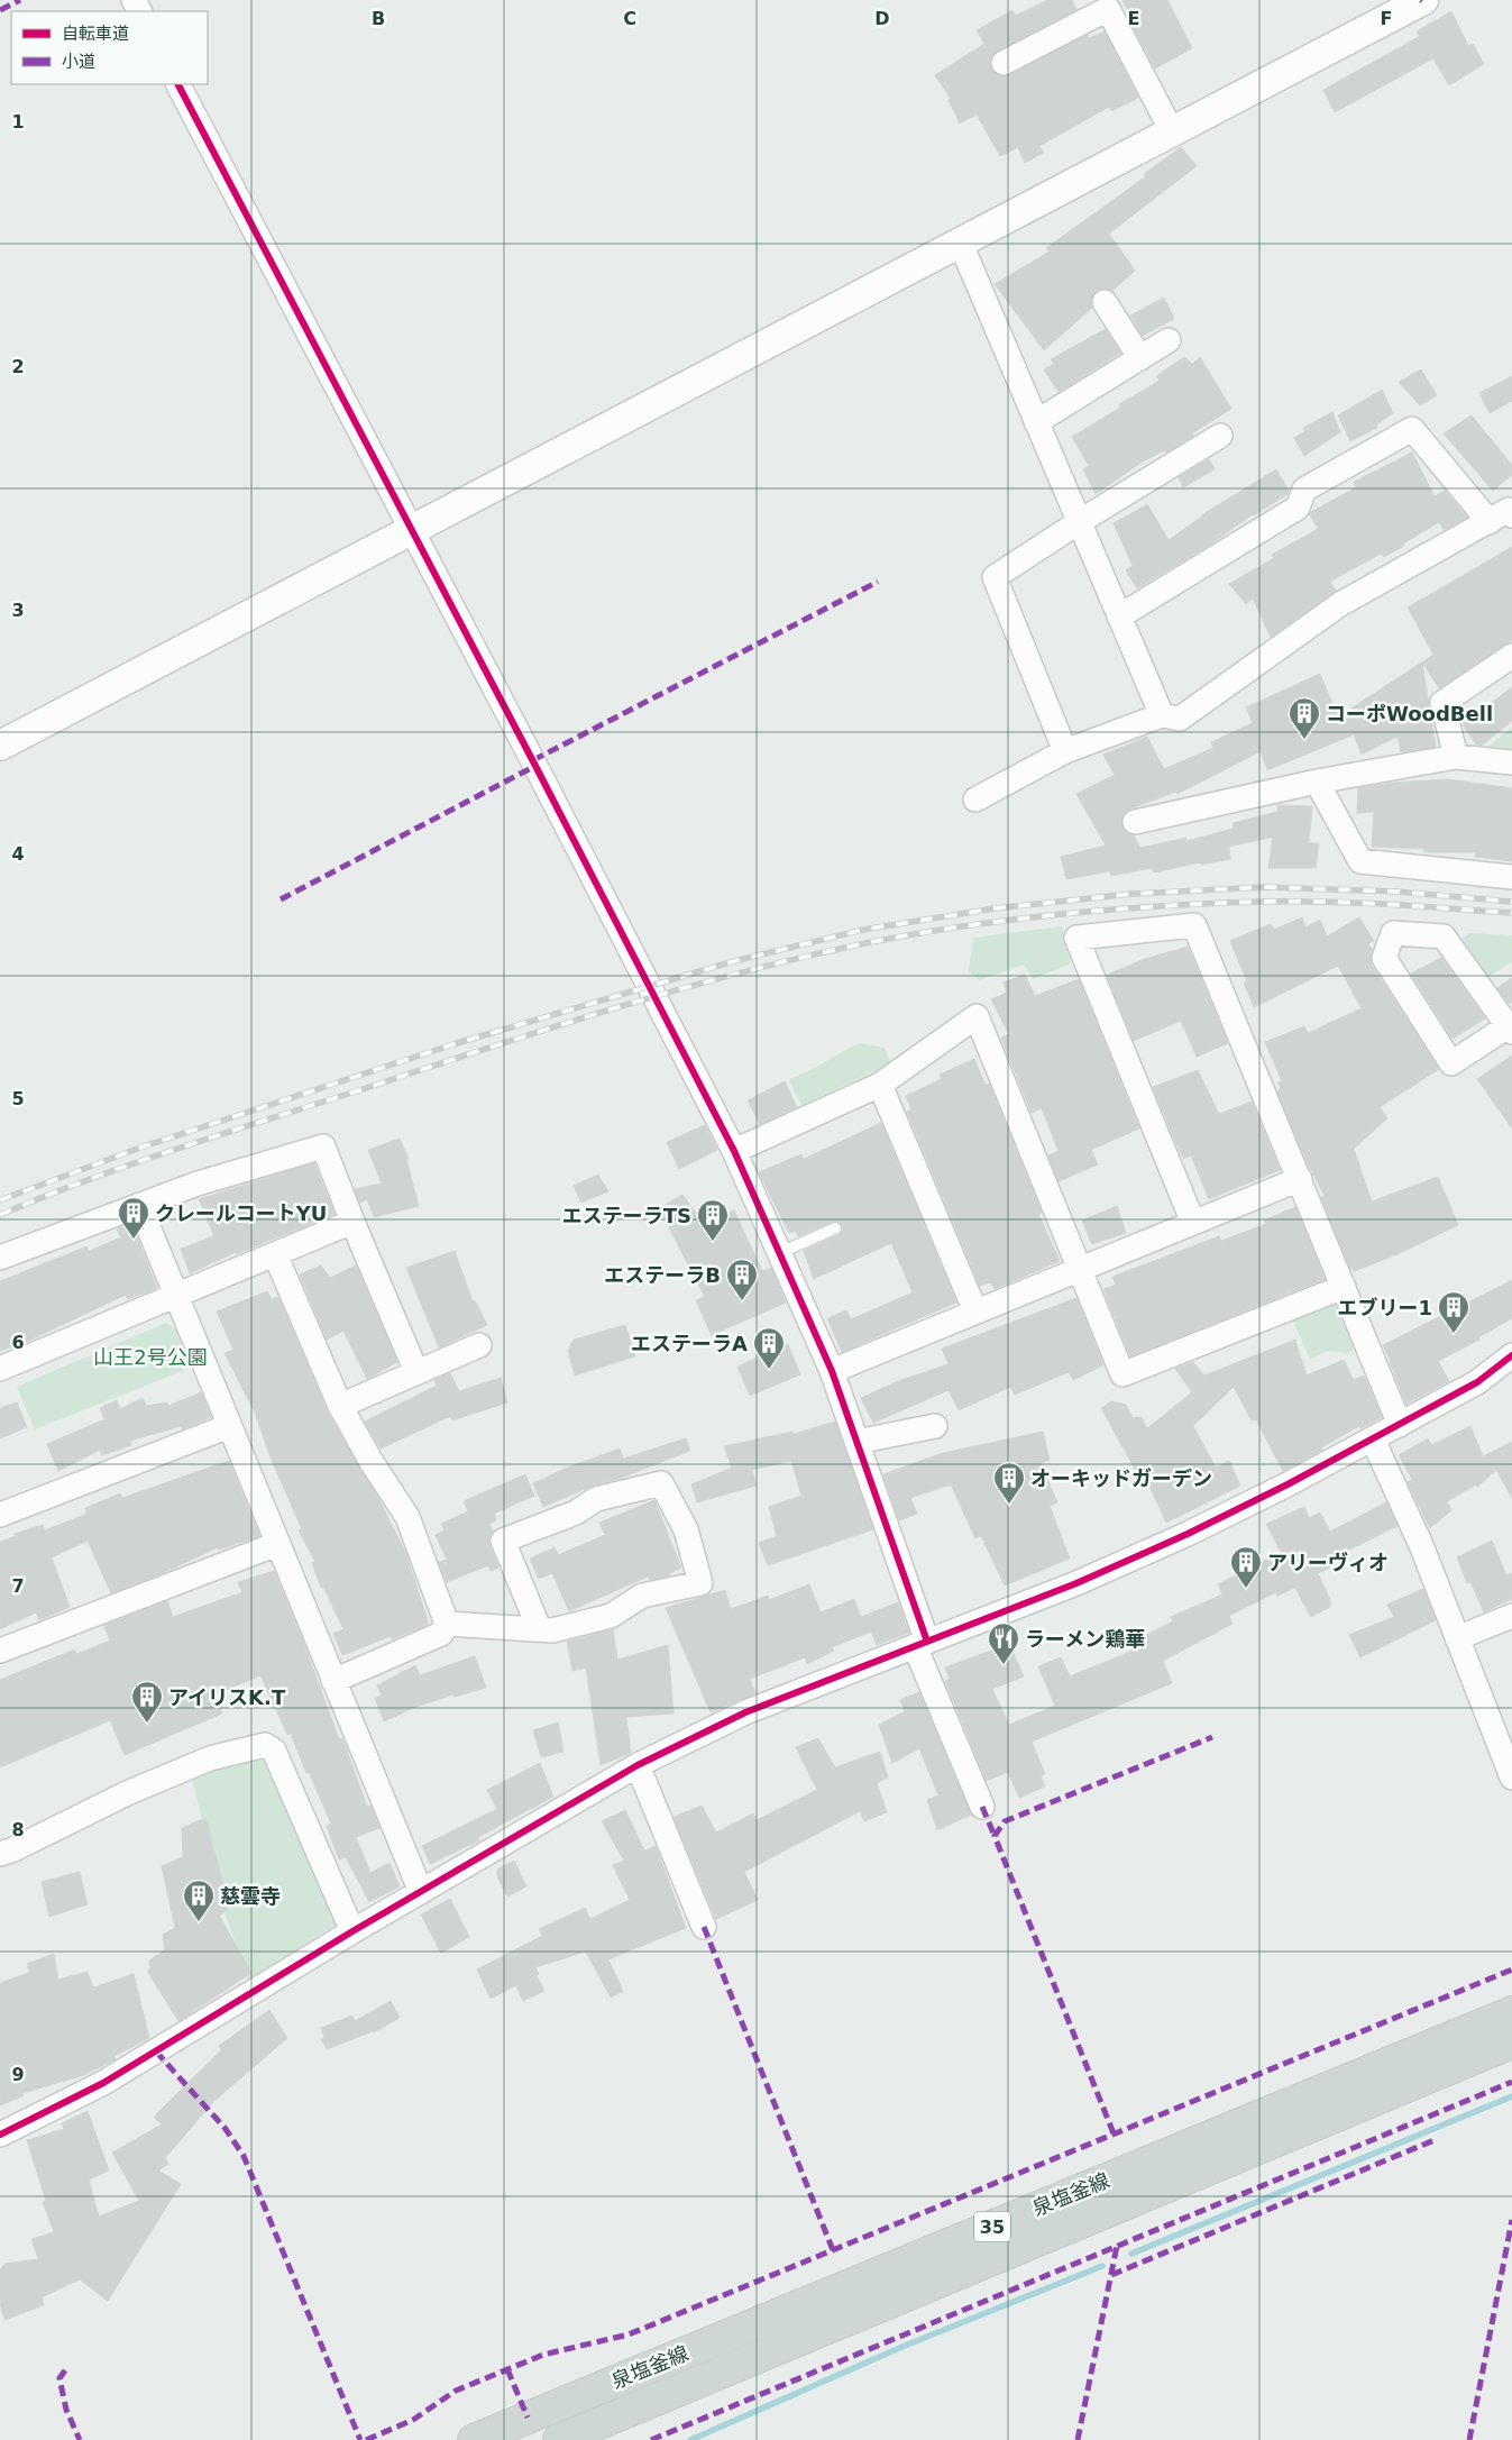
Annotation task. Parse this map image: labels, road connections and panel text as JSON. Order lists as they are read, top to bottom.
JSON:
{
  "streets": {
    "main road": ["泉塩釜線", "35"]
  },
  "parks": ["山王2号公園"],
  "places": {
    "building": [
      "コーポWoodBell",
      "クレールコートYU",
      "エステーラTS",
      "エステーラB",
      "エブリー1",
      "エステーラA",
      "オーキッドガーデン",
      "アリーヴィオ",
      "アイリスK.T",
      "慈雲寺"
    ],
    "restaurant": ["ラーメン鶏華"]
  },
  "legend": ["自転車道", "小道"],
  "grid": {
    "columns": [
      "B",
      "C",
      "D",
      "E",
      "F"
    ],
    "rows": [
      "1",
      "2",
      "3",
      "4",
      "5",
      "6",
      "7",
      "8",
      "9"
    ]
  }
}
